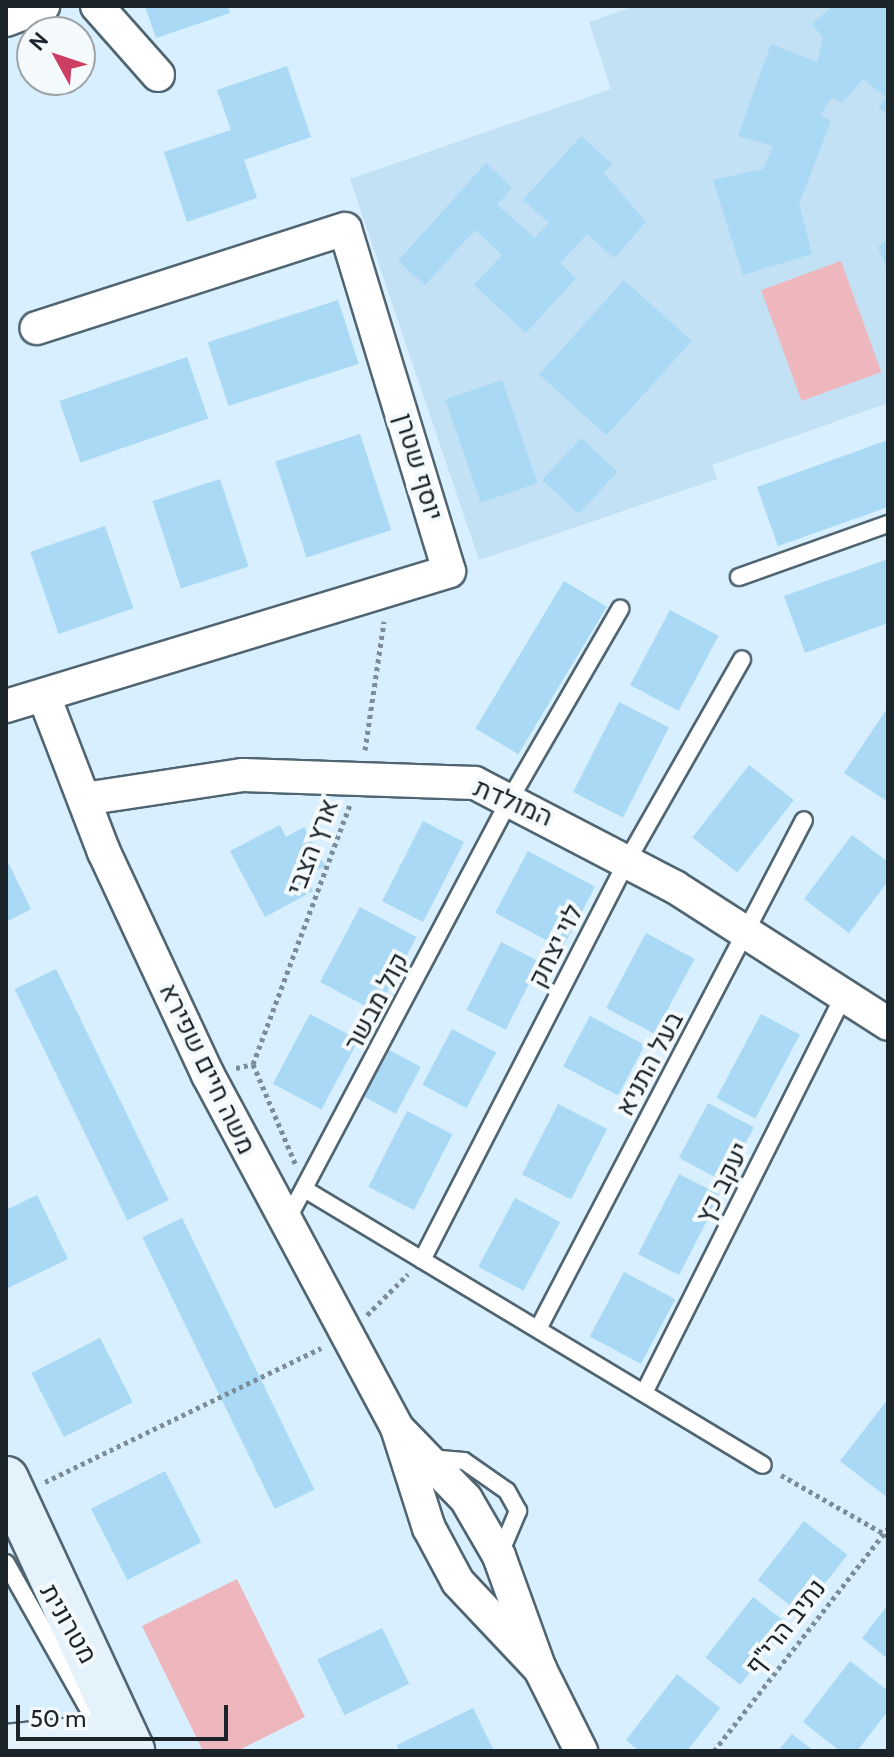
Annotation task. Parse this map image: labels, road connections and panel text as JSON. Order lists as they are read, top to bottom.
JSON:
{
  "streets": {
    "street": ["יוסף שטרן", "המולדת", "משה חיים שפירא"],
    "lane": [
      "לוי יצחק",
      "קול מבשר",
      "בעל התניא",
      "יעקב כץ",
      "מטרונית"
    ],
    "path": ["ארץ הצבי", "נתיב הרי\"ף"]
  },
  "crossings": [
    ["יוסף שטרן", "ארץ הצבי"],
    ["יוסף שטרן", "משה חיים שפירא"],
    ["המולדת", "ארץ הצבי"],
    ["המולדת", "לוי יצחק"],
    ["המולדת", "קול מבשר"],
    ["המולדת", "בעל התניא"],
    ["המולדת", "משה חיים שפירא"],
    ["המולדת", "יעקב כץ"],
    ["קול מבשר", "משה חיים שפירא"]
  ],
  "scale_bar": "50 m",
  "north": "top left"
}
